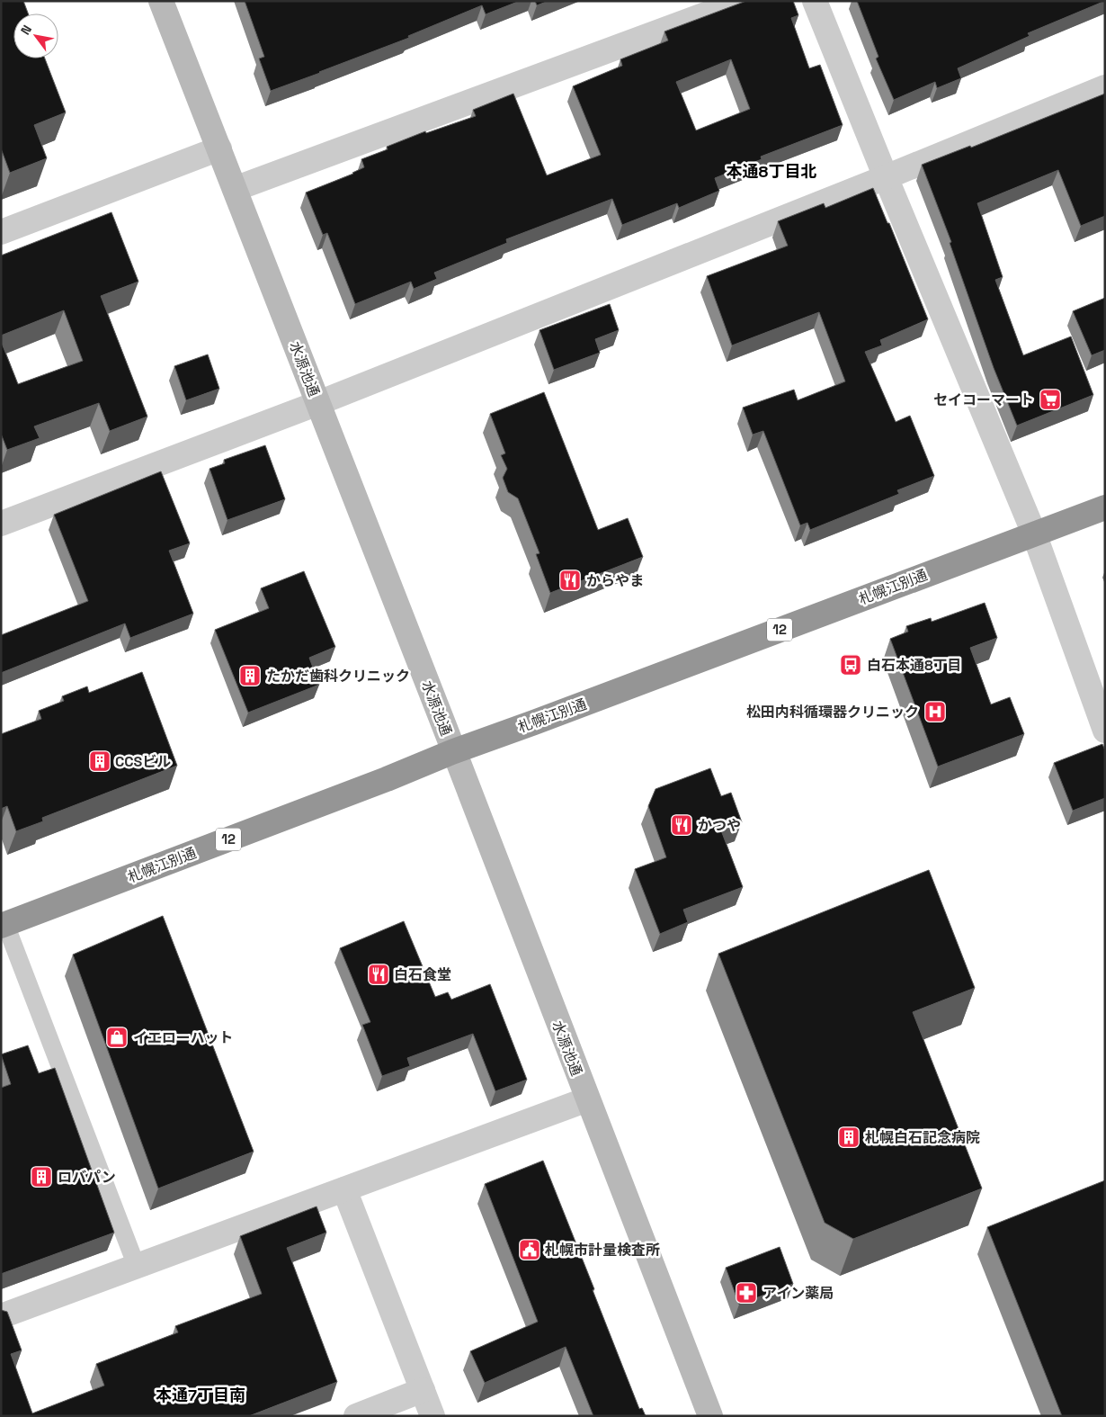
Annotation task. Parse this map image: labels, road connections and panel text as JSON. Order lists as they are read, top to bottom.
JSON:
{
  "streets": {
    "highway": ["札幌江別通", "12"],
    "street": ["水源池通"]
  },
  "crossings": [
    ["水源池通", "札幌江別通"]
  ],
  "districts": ["本通8丁目北", "本通7丁目南"],
  "places": {
    "supermarket": ["セイコーマート"],
    "restaurant": ["からやま", "かつや", "白石食堂"],
    "bus stop": ["白石本通8丁目"],
    "building": [
      "たかだ歯科クリニック",
      "CCSビル",
      "札幌白石記念病院",
      "ロバパン"
    ],
    "hospital": ["松田内科循環器クリニック"],
    "shop": ["イエローハット"],
    "public building": ["札幌市計量検査所"],
    "pharmacy": ["アイン薬局"]
  },
  "north": "top left"
}
